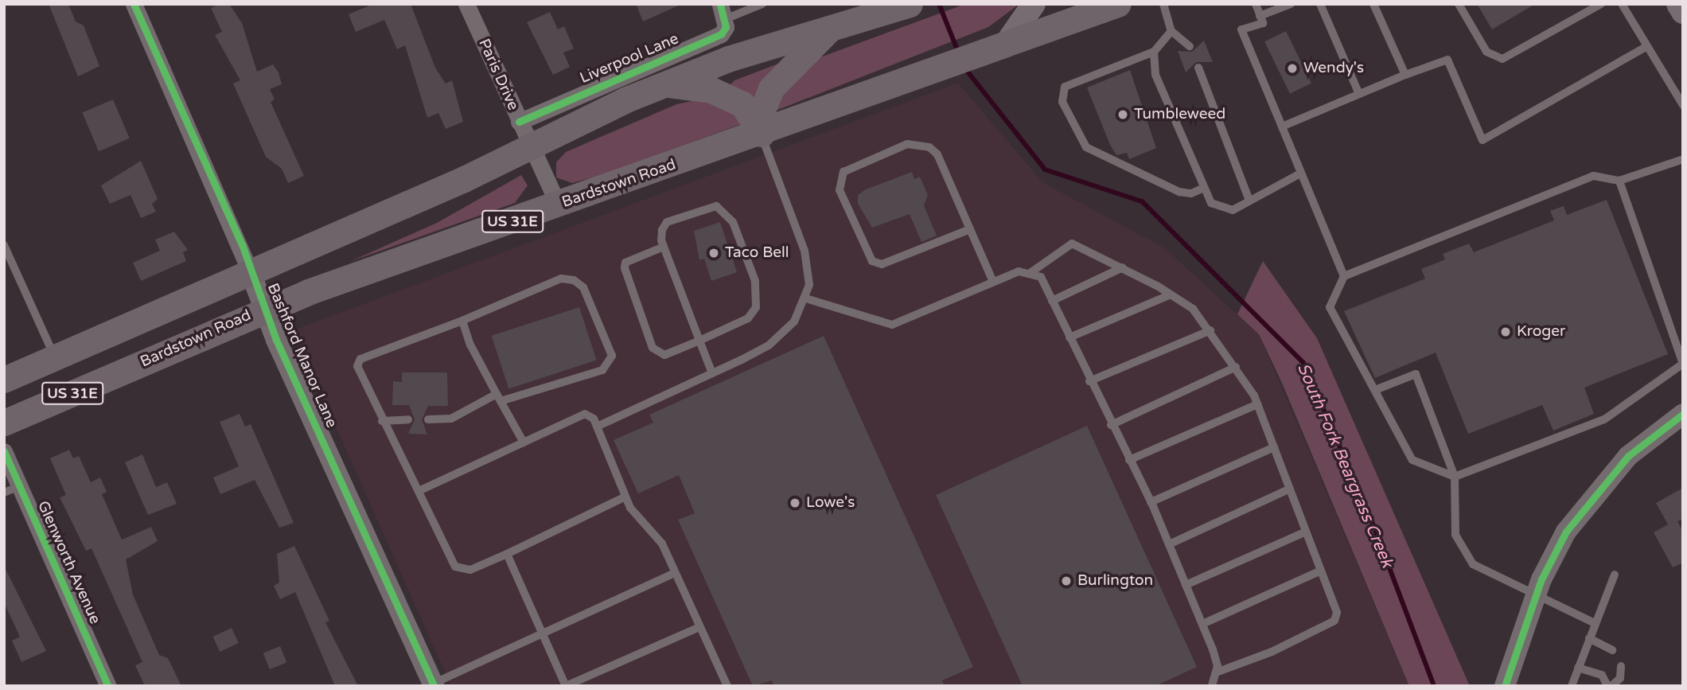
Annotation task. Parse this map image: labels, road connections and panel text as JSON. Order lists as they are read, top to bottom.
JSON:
{
  "streets": {
    "main road": ["Bardstown Road", "US 31E"],
    "street": [
      "Liverpool Lane",
      "Paris Drive",
      "Bashford Manor Lane",
      "Glenworth Avenue"
    ]
  },
  "crossings": [
    ["Liverpool Lane", "Paris Drive"],
    ["Liverpool Lane", "US 31E"],
    ["Paris Drive", "Bardstown Road"],
    ["Paris Drive", "US 31E"],
    ["Bardstown Road", "US 31E"],
    ["Bardstown Road", "Bashford Manor Lane"],
    ["US 31E", "Bashford Manor Lane"]
  ],
  "water": ["South Fork Beargrass Creek"],
  "places": [
    "Wendy's",
    "Tumbleweed",
    "Taco Bell",
    "Kroger",
    "Lowe's",
    "Burlington"
  ]
}
